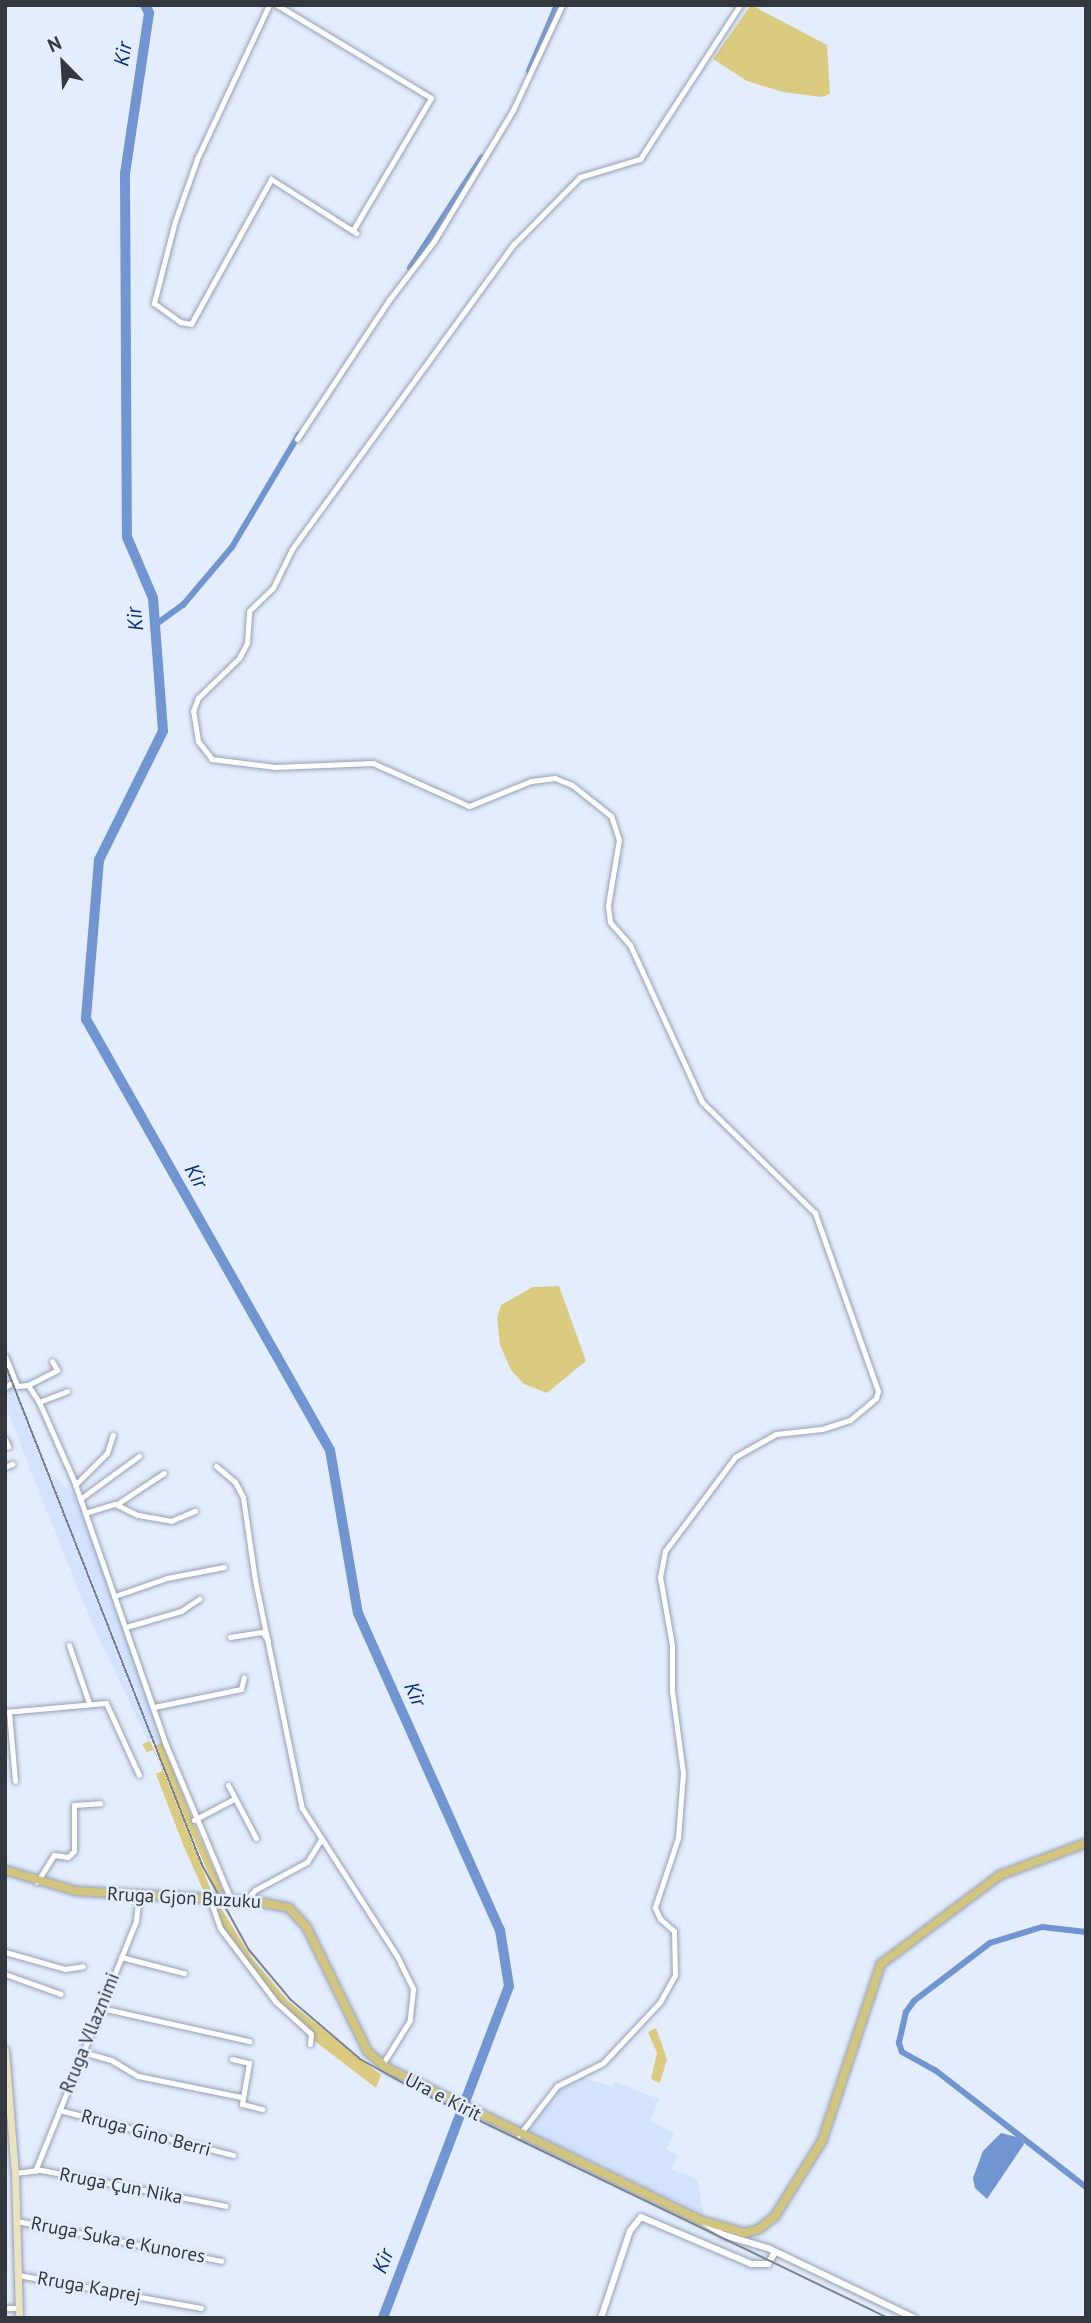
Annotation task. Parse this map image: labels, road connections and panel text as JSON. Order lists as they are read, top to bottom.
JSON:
{
  "streets": {
    "main road": ["Rruga Gjon Buzuku", "Ura e Kirit"],
    "street": [
      "Rruga Vllaznimi",
      "Rruga Gino Berri",
      "Rruga Çun Nika",
      "Rruga Suka e Kunores",
      "Rruga Kaprej"
    ]
  },
  "crossings": [
    ["Rruga Gjon Buzuku", "Rruga Vllaznimi"],
    ["Rruga Gjon Buzuku", "Ura e Kirit"],
    ["Rruga Vllaznimi", "Rruga Gino Berri"],
    ["Rruga Vllaznimi", "Rruga Çun Nika"]
  ],
  "water": ["Kir"],
  "north": "top left"
}
